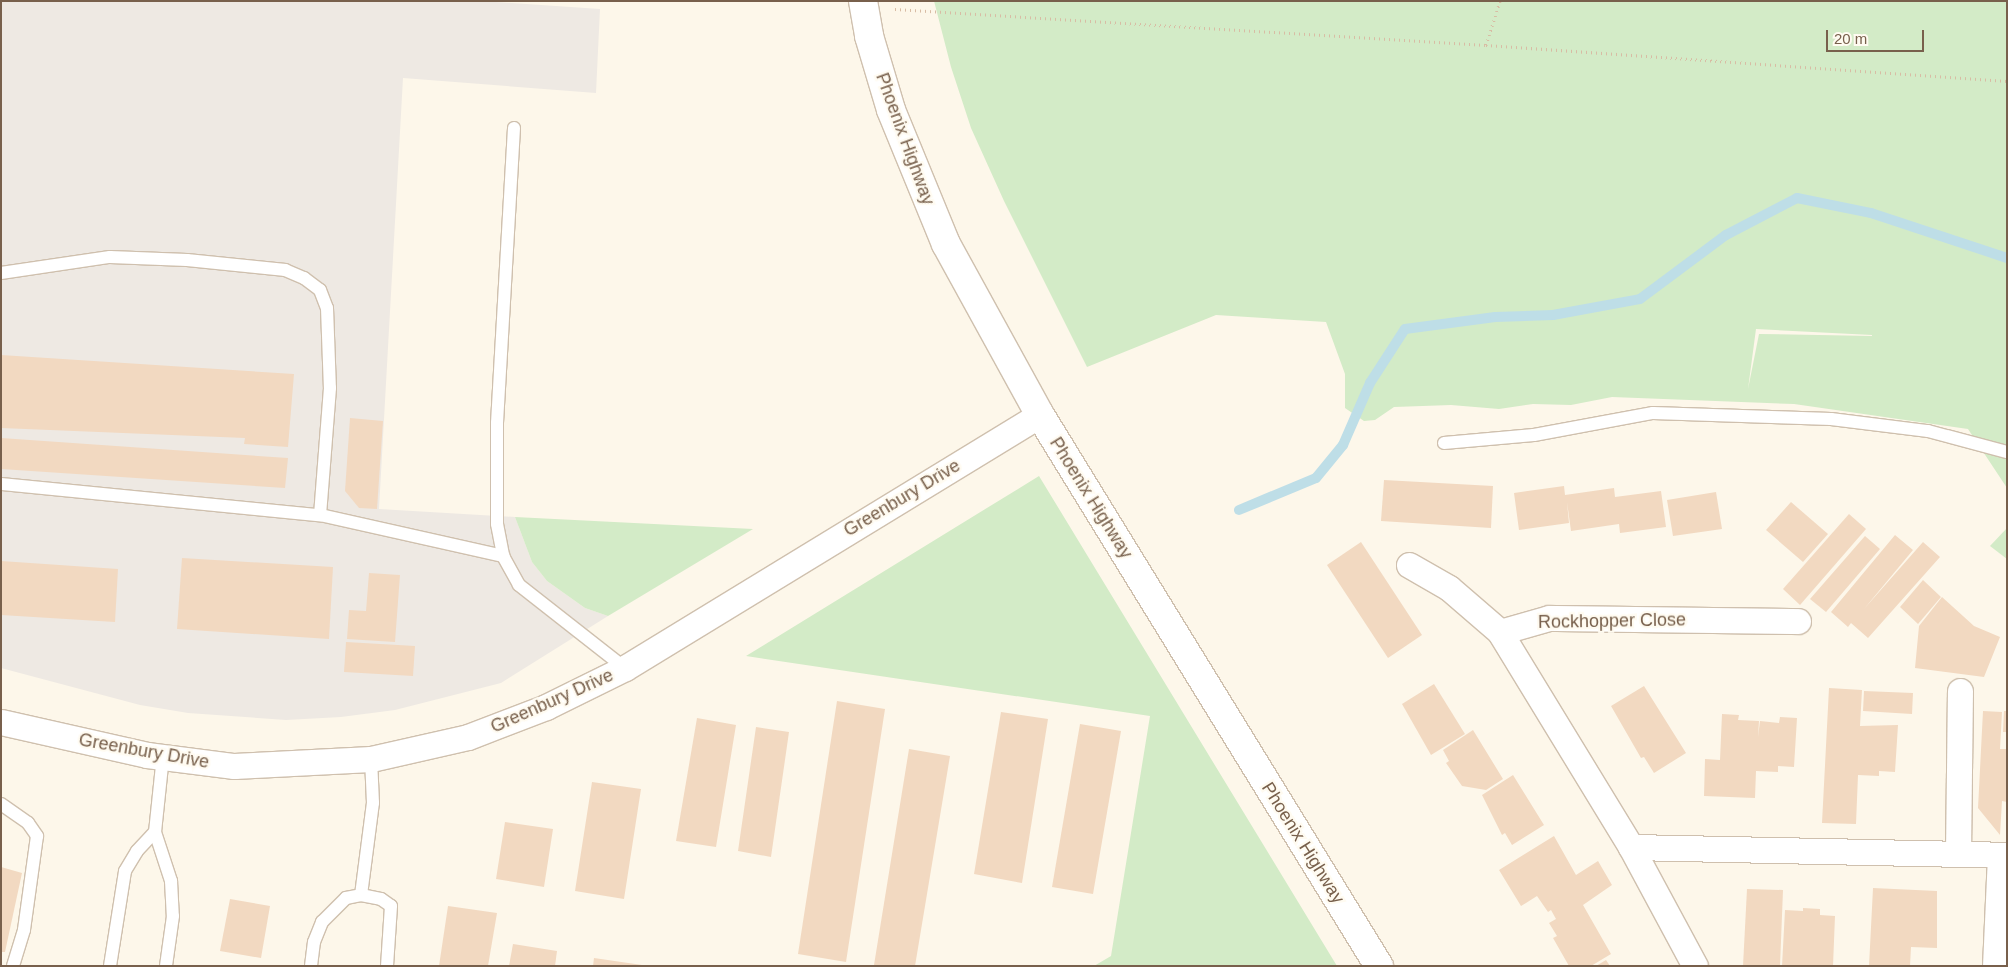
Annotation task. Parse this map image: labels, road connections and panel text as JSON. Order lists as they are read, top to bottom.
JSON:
{
  "streets": {
    "main road": ["Phoenix Highway"],
    "street": ["Greenbury Drive", "Rockhopper Close"]
  },
  "crossings": [
    ["Phoenix Highway", "Greenbury Drive"]
  ],
  "scale_bar": "20 m"
}
